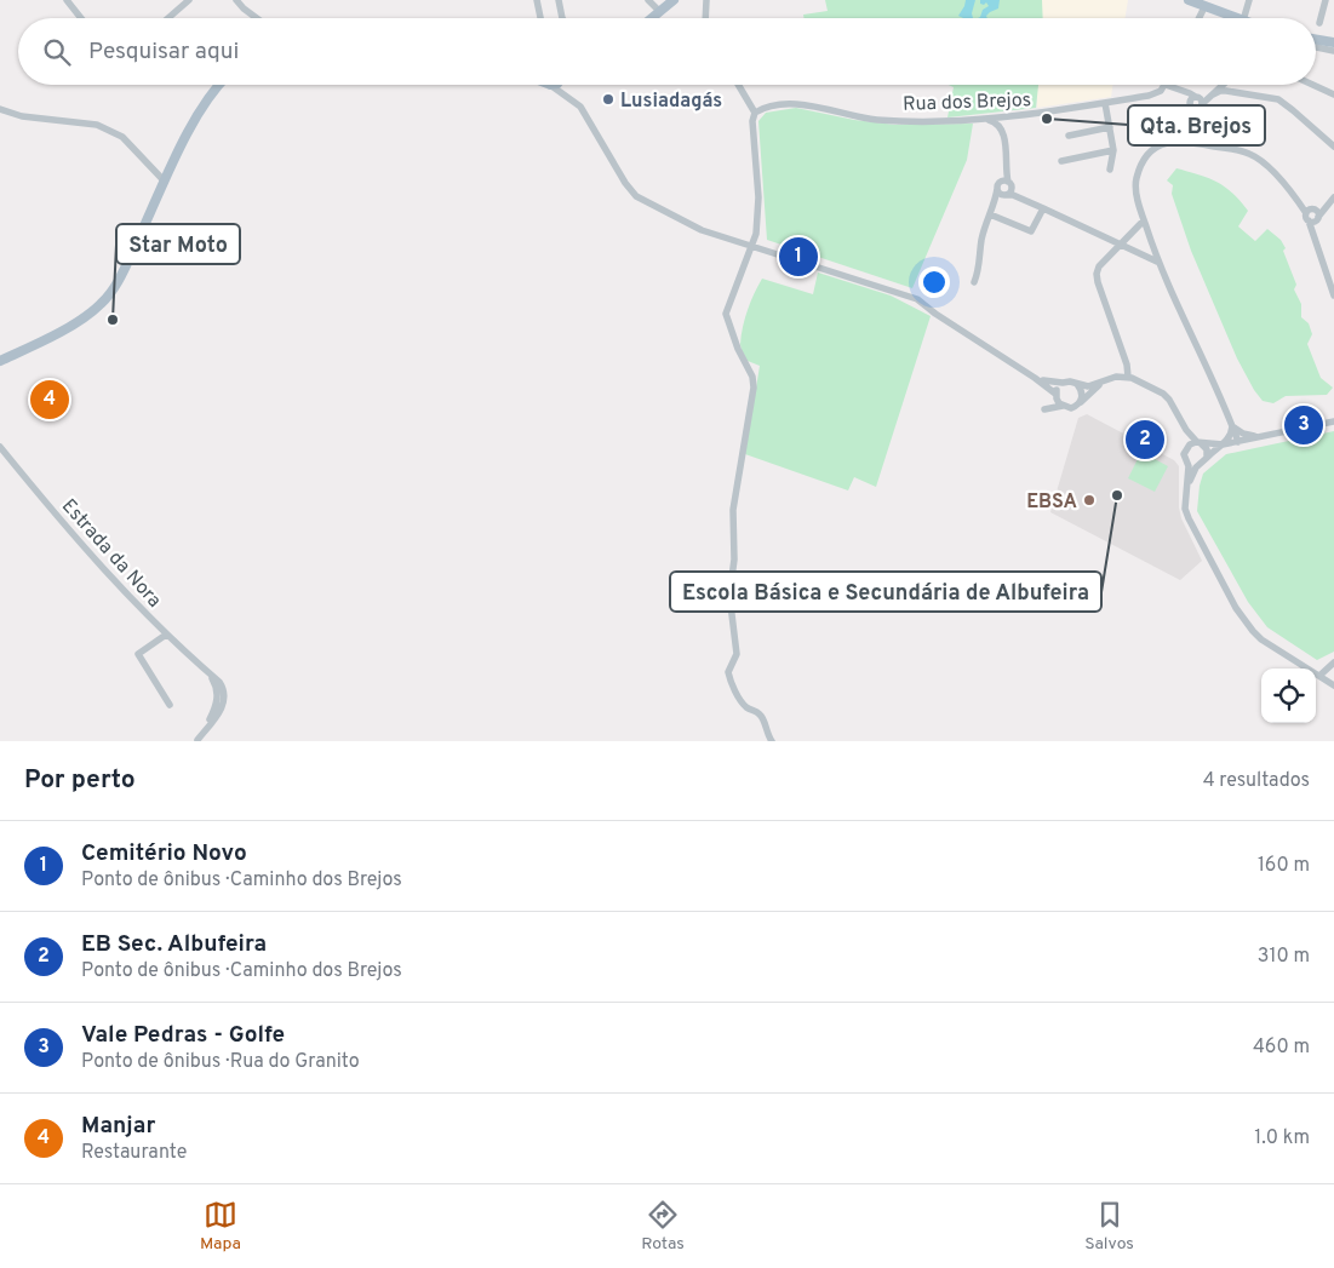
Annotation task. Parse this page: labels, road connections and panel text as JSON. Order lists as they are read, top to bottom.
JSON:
{
  "streets": {
    "street": ["Rua dos Brejos", "Estrada da Nora"]
  },
  "places": [
    "Lusiadagás",
    "Qta. Brejos",
    "Star Moto",
    "Escola Básica e Secundária de Albufeira",
    "EBSA"
  ],
  "page": {
    "search": "Pesquisar aqui",
    "pins": [
      "1",
      "4",
      "3",
      "2"
    ],
    "heading": ["Por perto", "4 resultados"],
    "list": [
      {
        "mark": "1",
        "name": "Cemitério Novo",
        "note": "Ponto de ônibus · Caminho dos Brejos",
        "value": "160 m"
      },
      {
        "mark": "2",
        "name": "EB Sec. Albufeira",
        "note": "Ponto de ônibus · Caminho dos Brejos",
        "value": "310 m"
      },
      {
        "mark": "3",
        "name": "Vale Pedras - Golfe",
        "note": "Ponto de ônibus · Rua do Granito",
        "value": "460 m"
      },
      {
        "mark": "4",
        "name": "Manjar",
        "note": "Restaurante",
        "value": "1.0 km"
      }
    ],
    "nav": ["Mapa", "Rotas", "Salvos"]
  }
}
